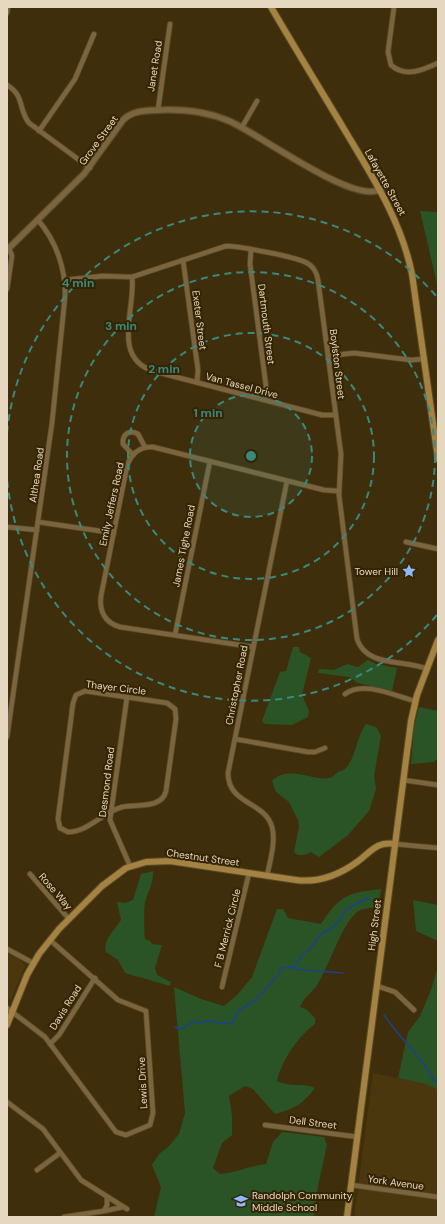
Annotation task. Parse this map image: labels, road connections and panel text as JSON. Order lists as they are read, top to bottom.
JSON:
{
  "streets": {
    "main road": ["Lafayette Street", "Chestnut Street", "High Street"],
    "street": [
      "Janet Road",
      "Grove Street",
      "Exeter Street",
      "Dartmouth Street",
      "Boylston Street",
      "Van Tassel Drive",
      "Althea Road",
      "Emily Jeffers Road",
      "James Tighe Road",
      "Christopher Road",
      "Thayer Circle",
      "Desmond Road",
      "Rose Way",
      "F B Merrick Circle",
      "Davis Road",
      "Lewis Drive",
      "Dell Street",
      "York Avenue"
    ]
  },
  "crossings": [
    ["Janet Road", "Grove Street"],
    ["Grove Street", "Lafayette Street"],
    ["Grove Street", "Althea Road"],
    ["Exeter Street", "Boylston Street"],
    ["Exeter Street", "Van Tassel Drive"],
    ["Dartmouth Street", "Boylston Street"],
    ["Dartmouth Street", "Van Tassel Drive"],
    ["Boylston Street", "Van Tassel Drive"],
    ["Boylston Street", "Althea Road"],
    ["Boylston Street", "High Street"],
    ["Emily Jeffers Road", "James Tighe Road"],
    ["Emily Jeffers Road", "Christopher Road"],
    ["Christopher Road", "Chestnut Street"],
    ["Thayer Circle", "Desmond Road"],
    ["Desmond Road", "Chestnut Street"],
    ["Chestnut Street", "Rose Way"],
    ["Chestnut Street", "High Street"],
    ["Chestnut Street", "F B Merrick Circle"],
    ["Chestnut Street", "Lewis Drive"],
    ["High Street", "Dell Street"],
    ["High Street", "York Avenue"],
    ["Davis Road", "Lewis Drive"]
  ],
  "places": {
    "place": ["Tower Hill"],
    "school or university": ["Randolph Community Middle School"]
  },
  "rings": [
    "4 min",
    "3 min",
    "2 min",
    "1 min"
  ]
}
